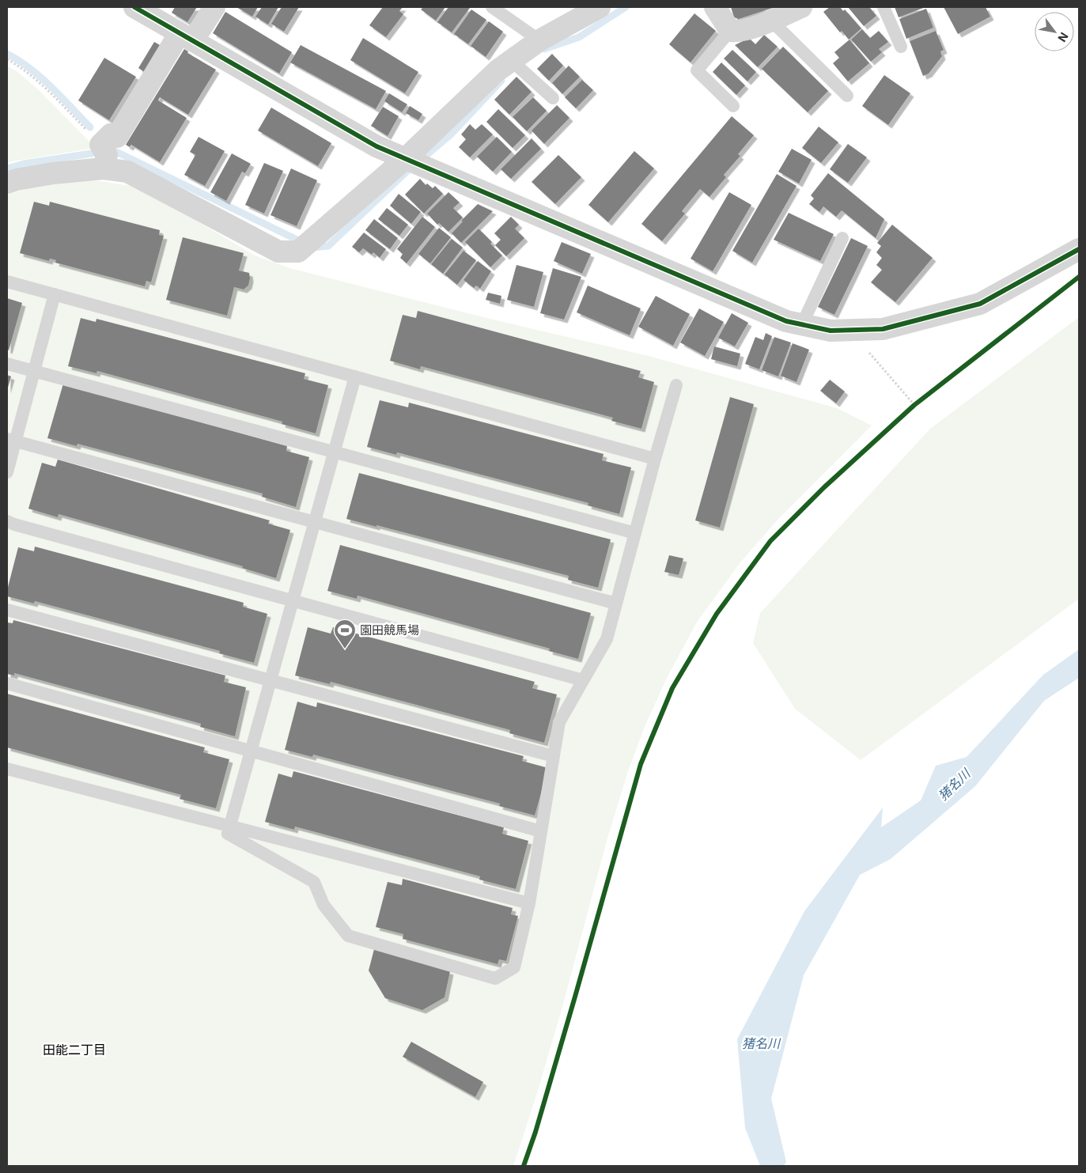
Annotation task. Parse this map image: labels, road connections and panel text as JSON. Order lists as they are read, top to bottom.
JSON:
{
  "districts": ["田能二丁目"],
  "water": ["猪名川"],
  "places": {
    "sports": ["園田競馬場"]
  },
  "north": "bottom right"
}
